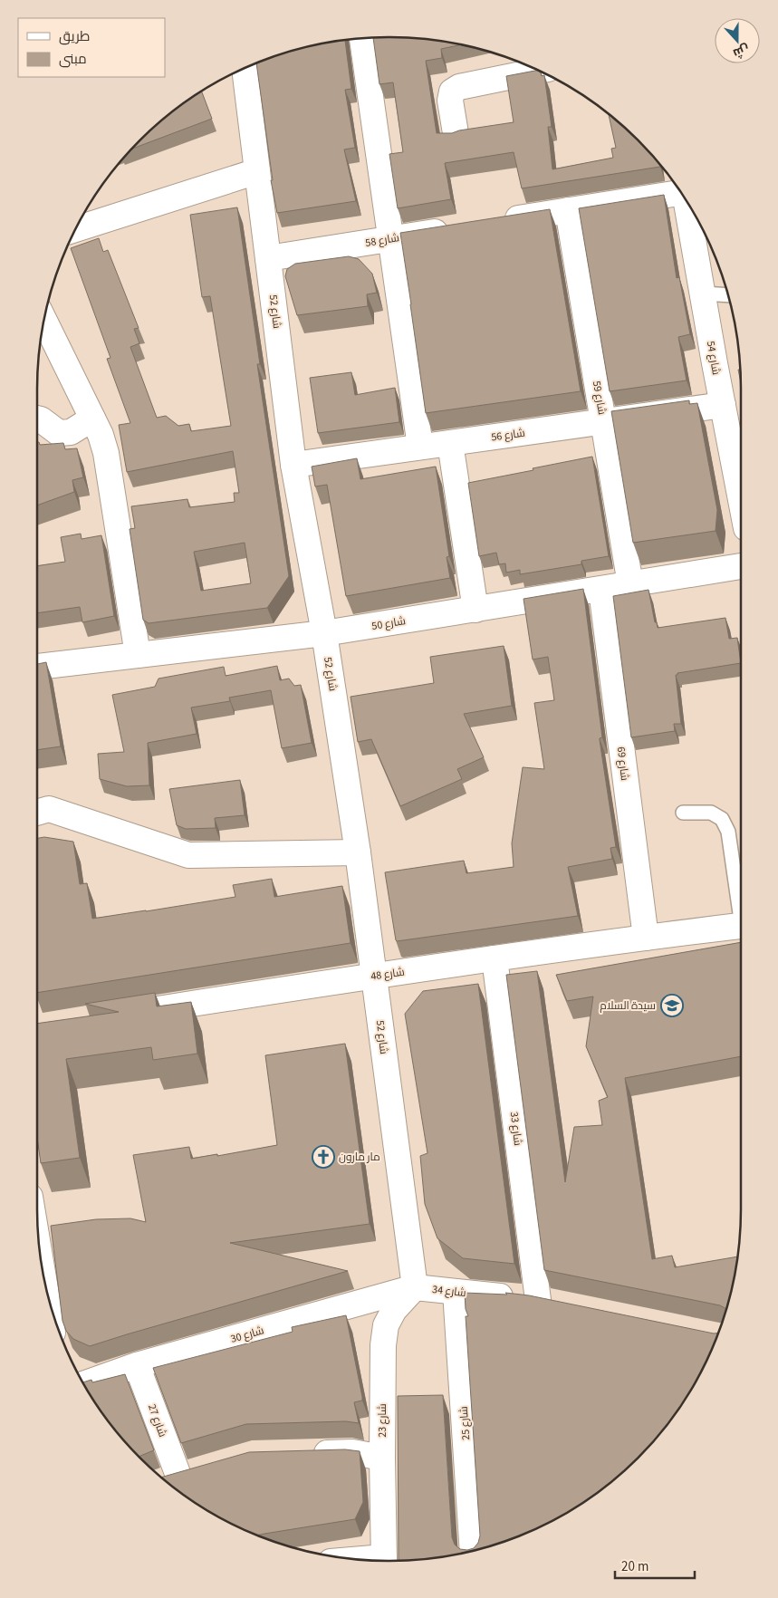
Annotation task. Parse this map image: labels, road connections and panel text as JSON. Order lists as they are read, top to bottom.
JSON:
{
  "streets": {
    "street": [
      "شارع 58",
      "شارع 52",
      "شارع 54",
      "شارع 59",
      "شارع 56",
      "شارع 50",
      "شارع 69",
      "شارع 48",
      "شارع 33",
      "شارع 34",
      "شارع 30",
      "شارع 27",
      "شارع 23",
      "شارع 25"
    ]
  },
  "crossings": [
    ["شارع 58", "شارع 52"],
    ["شارع 52", "شارع 56"],
    ["شارع 52", "شارع 50"],
    ["شارع 52", "شارع 48"],
    ["شارع 52", "شارع 34"],
    ["شارع 52", "شارع 30"],
    ["شارع 52", "شارع 23"],
    ["شارع 54", "شارع 56"],
    ["شارع 59", "شارع 56"],
    ["شارع 59", "شارع 50"],
    ["شارع 50", "شارع 69"],
    ["شارع 69", "شارع 48"],
    ["شارع 48", "شارع 33"],
    ["شارع 33", "شارع 34"],
    ["شارع 34", "شارع 30"],
    ["شارع 34", "شارع 23"],
    ["شارع 34", "شارع 25"],
    ["شارع 30", "شارع 27"],
    ["شارع 30", "شارع 23"]
  ],
  "places": {
    "school or university": ["سيدة السلام"],
    "church": ["مار مارون"]
  },
  "legend": ["طريق", "مبنى"],
  "scale_bar": "20 m",
  "north": "bottom"
}
